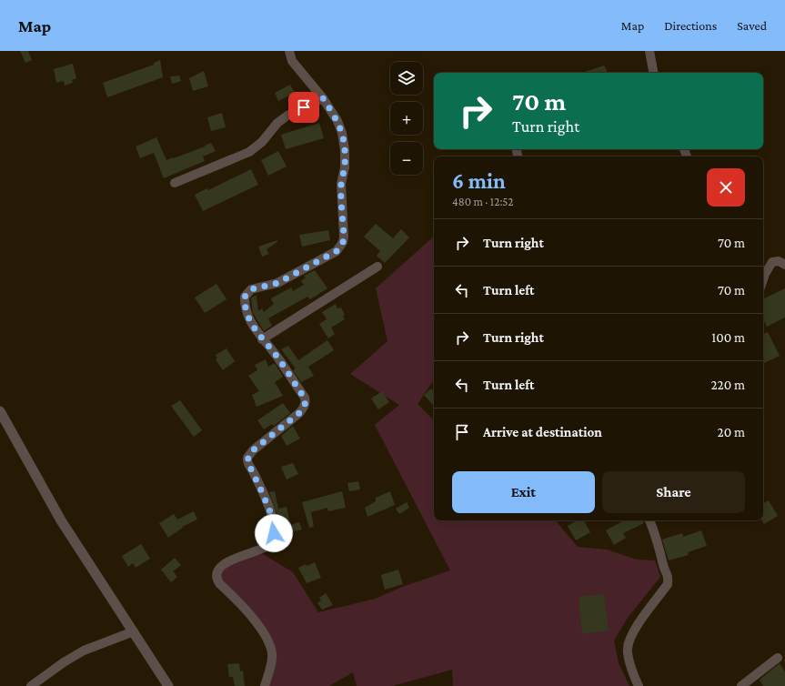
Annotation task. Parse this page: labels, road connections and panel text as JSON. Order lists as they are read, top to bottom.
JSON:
{
  "page": {
    "header": "Map",
    "nav": ["Map", "Directions", "Saved"],
    "map_buttons": ["+", "−"],
    "turn": ["70 m", "Turn right"],
    "heading": ["6 min", "480 m · 12:52"],
    "list": [
      {
        "name": "Turn right",
        "value": "70 m"
      },
      {
        "name": "Turn left",
        "value": "70 m"
      },
      {
        "name": "Turn right",
        "value": "100 m"
      },
      {
        "name": "Turn left",
        "value": "220 m"
      },
      {
        "name": "Arrive at destination",
        "value": "20 m"
      }
    ],
    "buttons": ["Exit", "Share"]
  }
}
